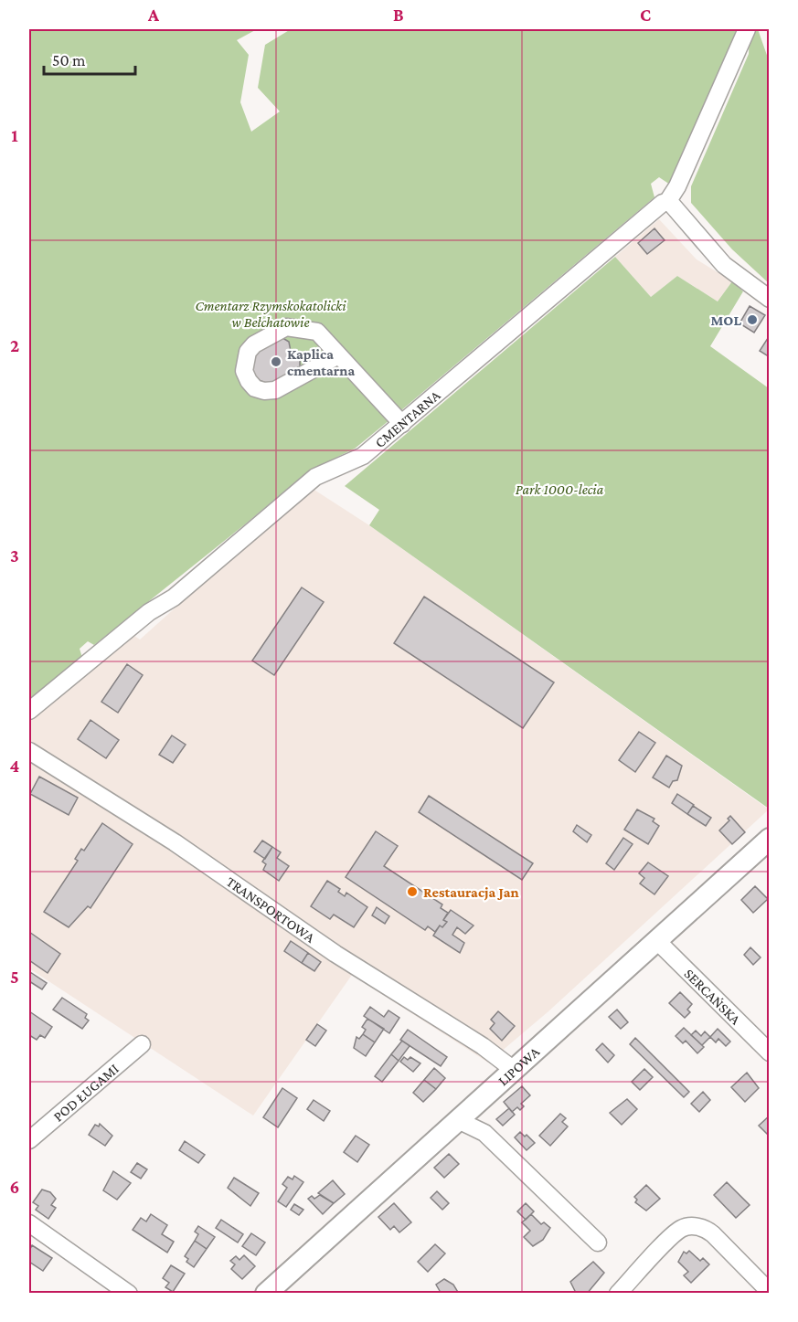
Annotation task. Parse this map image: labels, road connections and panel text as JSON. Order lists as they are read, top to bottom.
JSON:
{
  "streets": {
    "main road": ["LIPOWA"],
    "street": [
      "CMENTARNA",
      "TRANSPORTOWA",
      "SERCAŃSKA",
      "POD ŁUGAMI"
    ]
  },
  "crossings": [
    ["TRANSPORTOWA", "LIPOWA"],
    ["SERCAŃSKA", "LIPOWA"]
  ],
  "parks": ["Cmentarz Rzymskokatolicki w Bełchatowie", "Park 1000-lecia"],
  "places": ["MOL", "Kaplica cmentarna", "Restauracja Jan"],
  "scale_bar": "50 m",
  "grid": {
    "columns": ["A", "B", "C"],
    "rows": [
      "1",
      "2",
      "3",
      "4",
      "5",
      "6"
    ]
  }
}
